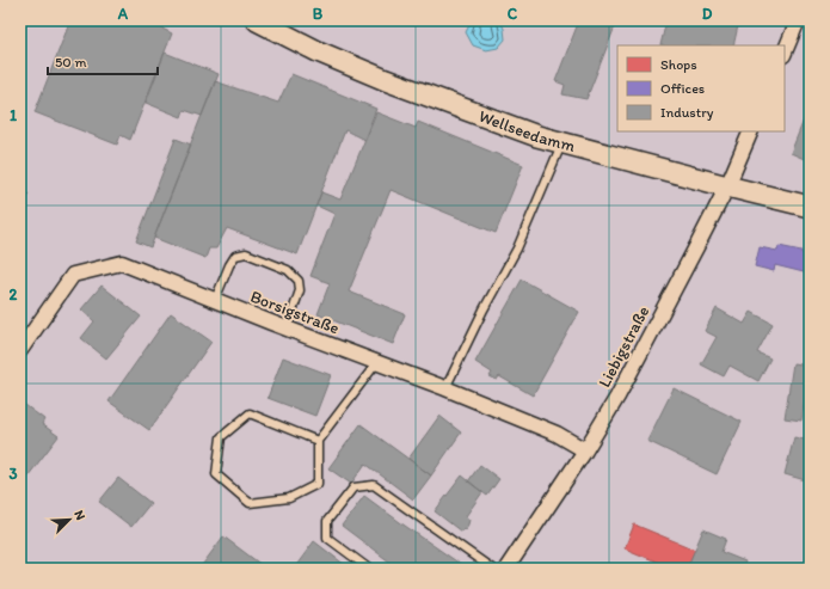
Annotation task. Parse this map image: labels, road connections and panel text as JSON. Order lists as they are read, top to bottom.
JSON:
{
  "streets": {
    "main road": ["Wellseedamm"],
    "street": ["Borsigstraße", "Liebigstraße"]
  },
  "crossings": [
    ["Wellseedamm", "Liebigstraße"],
    ["Borsigstraße", "Liebigstraße"]
  ],
  "legend": ["Shops", "Offices", "Industry"],
  "scale_bar": "50 m",
  "north": "top right",
  "grid": {
    "columns": [
      "A",
      "B",
      "C",
      "D"
    ],
    "rows": ["1", "2", "3"]
  }
}
